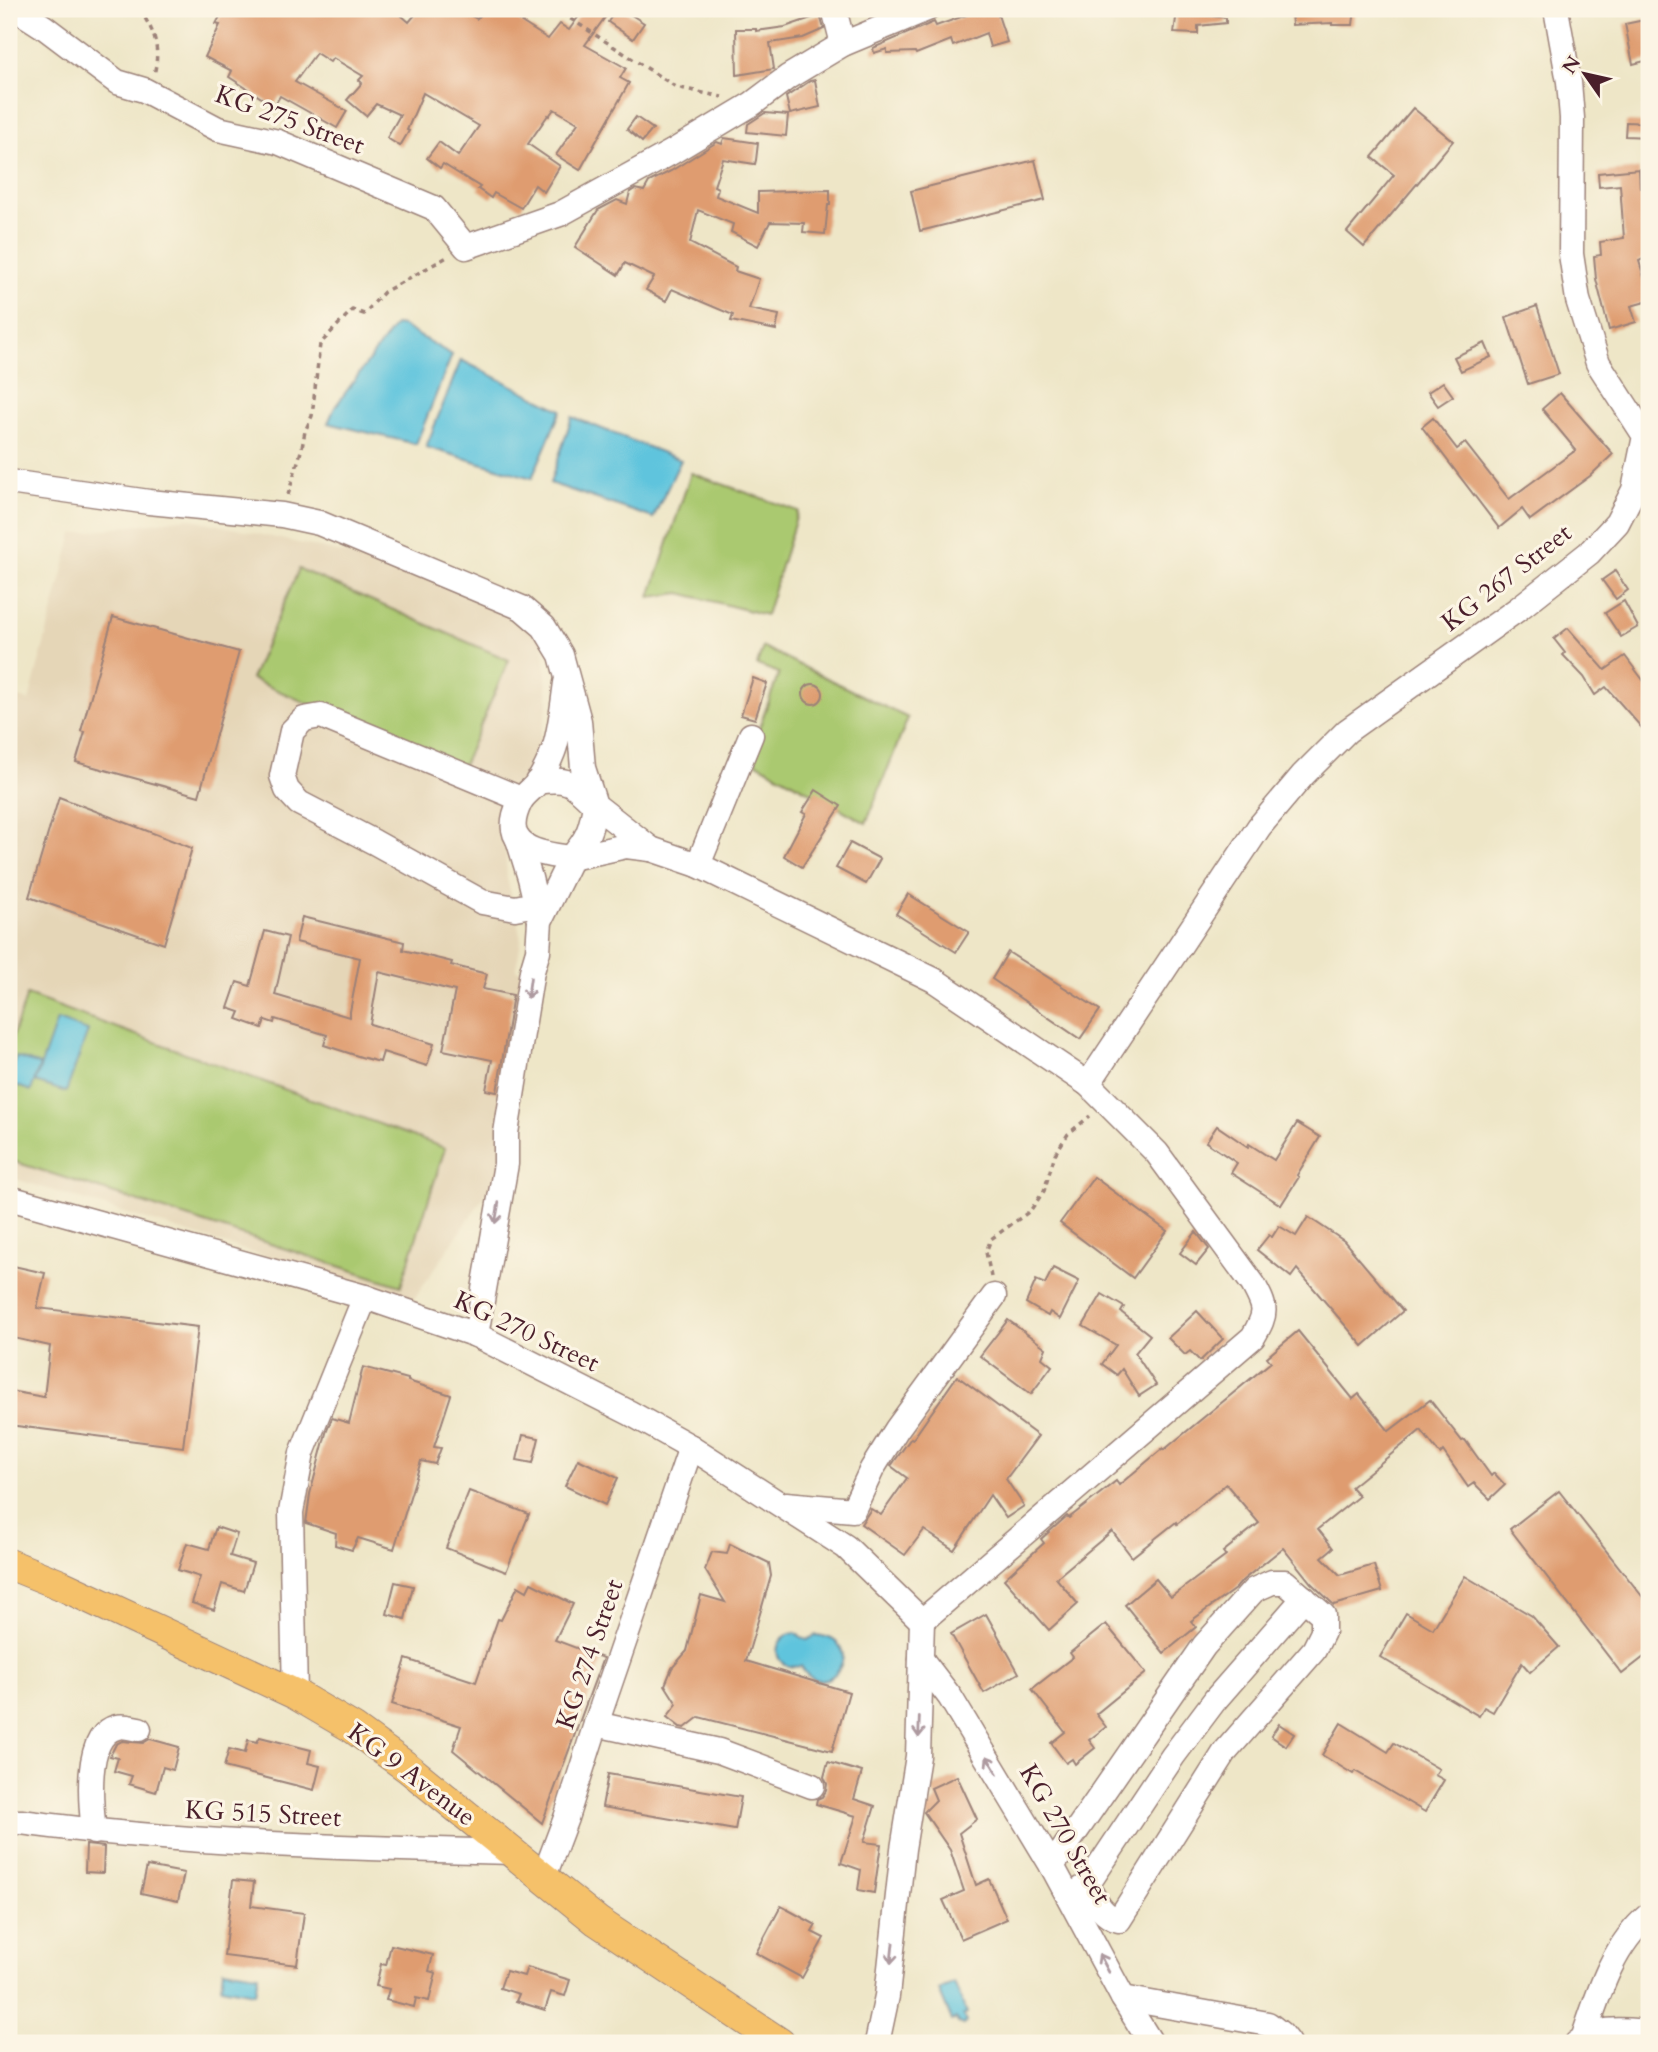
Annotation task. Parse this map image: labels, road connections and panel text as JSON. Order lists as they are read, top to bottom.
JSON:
{
  "streets": {
    "main road": ["KG 9 Avenue"],
    "street": [
      "KG 275 Street",
      "KG 267 Street",
      "KG 270 Street",
      "KG 274 Street",
      "KG 515 Street"
    ]
  },
  "crossings": [
    ["KG 270 Street", "KG 274 Street"],
    ["KG 274 Street", "KG 9 Avenue"],
    ["KG 9 Avenue", "KG 515 Street"]
  ],
  "north": "top left"
}
